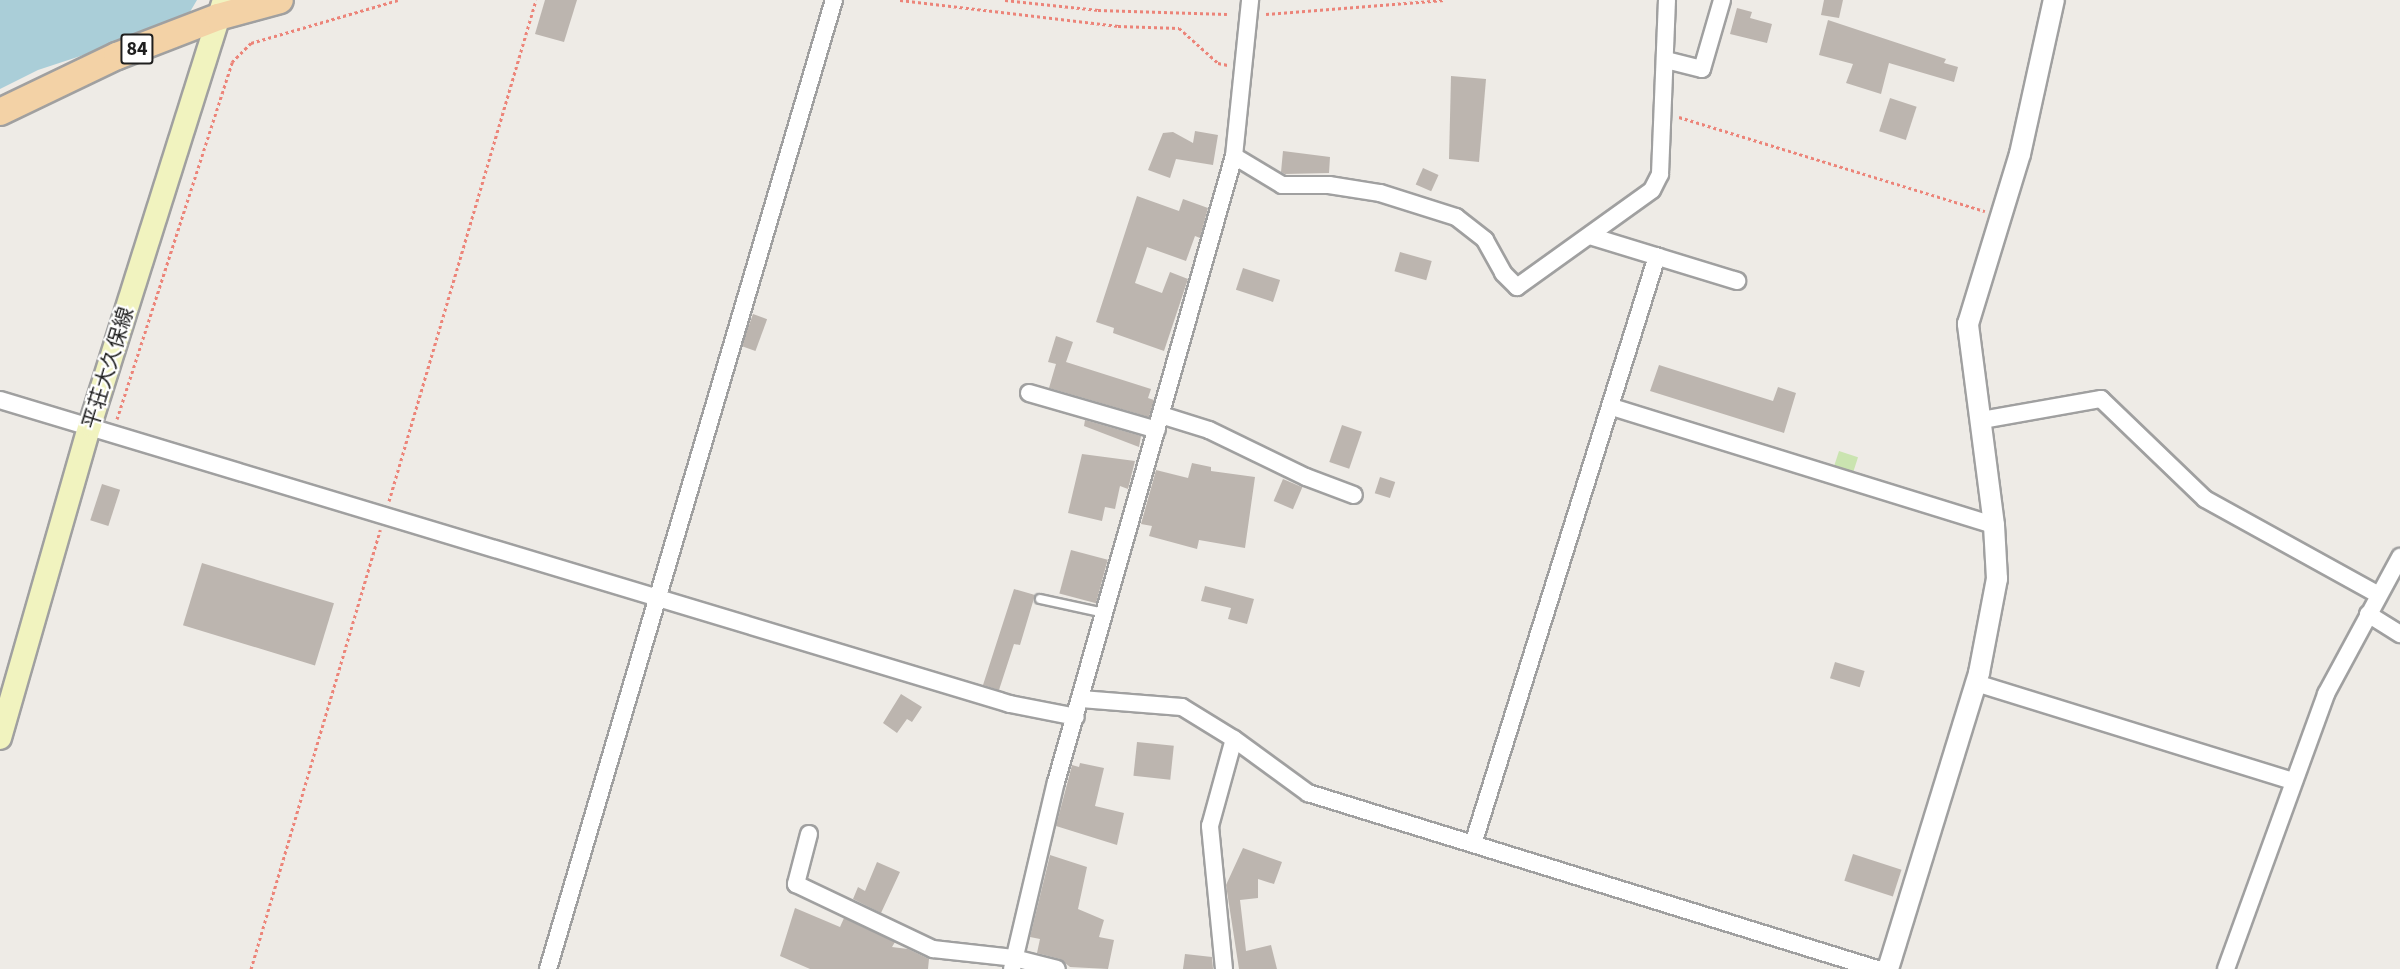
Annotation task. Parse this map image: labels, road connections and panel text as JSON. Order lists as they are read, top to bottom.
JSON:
{
  "streets": {
    "main road": ["84", "平荘大久保線"]
  },
  "crossings": [
    ["84", "平荘大久保線"]
  ]
}
